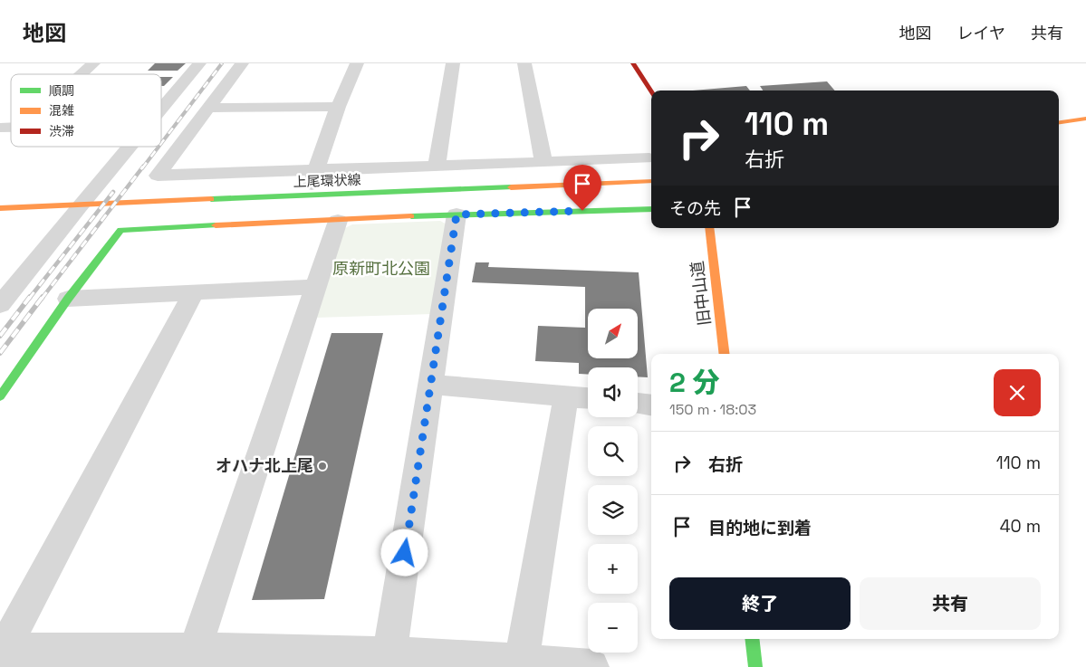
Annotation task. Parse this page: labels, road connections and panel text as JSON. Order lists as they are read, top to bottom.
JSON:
{
  "streets": {
    "main road": ["上尾環状線", "旧中山道"]
  },
  "parks": ["原新町北公園"],
  "places": ["オハナ北上尾"],
  "legend": ["順調", "混雑", "渋滞"],
  "north": "top right",
  "page": {
    "header": "地図",
    "nav": ["地図", "レイヤ", "共有"],
    "turn": ["110 m", "右折"],
    "then": "その先",
    "map_buttons": ["+", "−"],
    "heading": ["2 分", "150 m · 18:03"],
    "list": [
      {
        "name": "右折",
        "value": "110 m"
      },
      {
        "name": "目的地に到着",
        "value": "40 m"
      }
    ],
    "buttons": ["終了", "共有"]
  }
}
